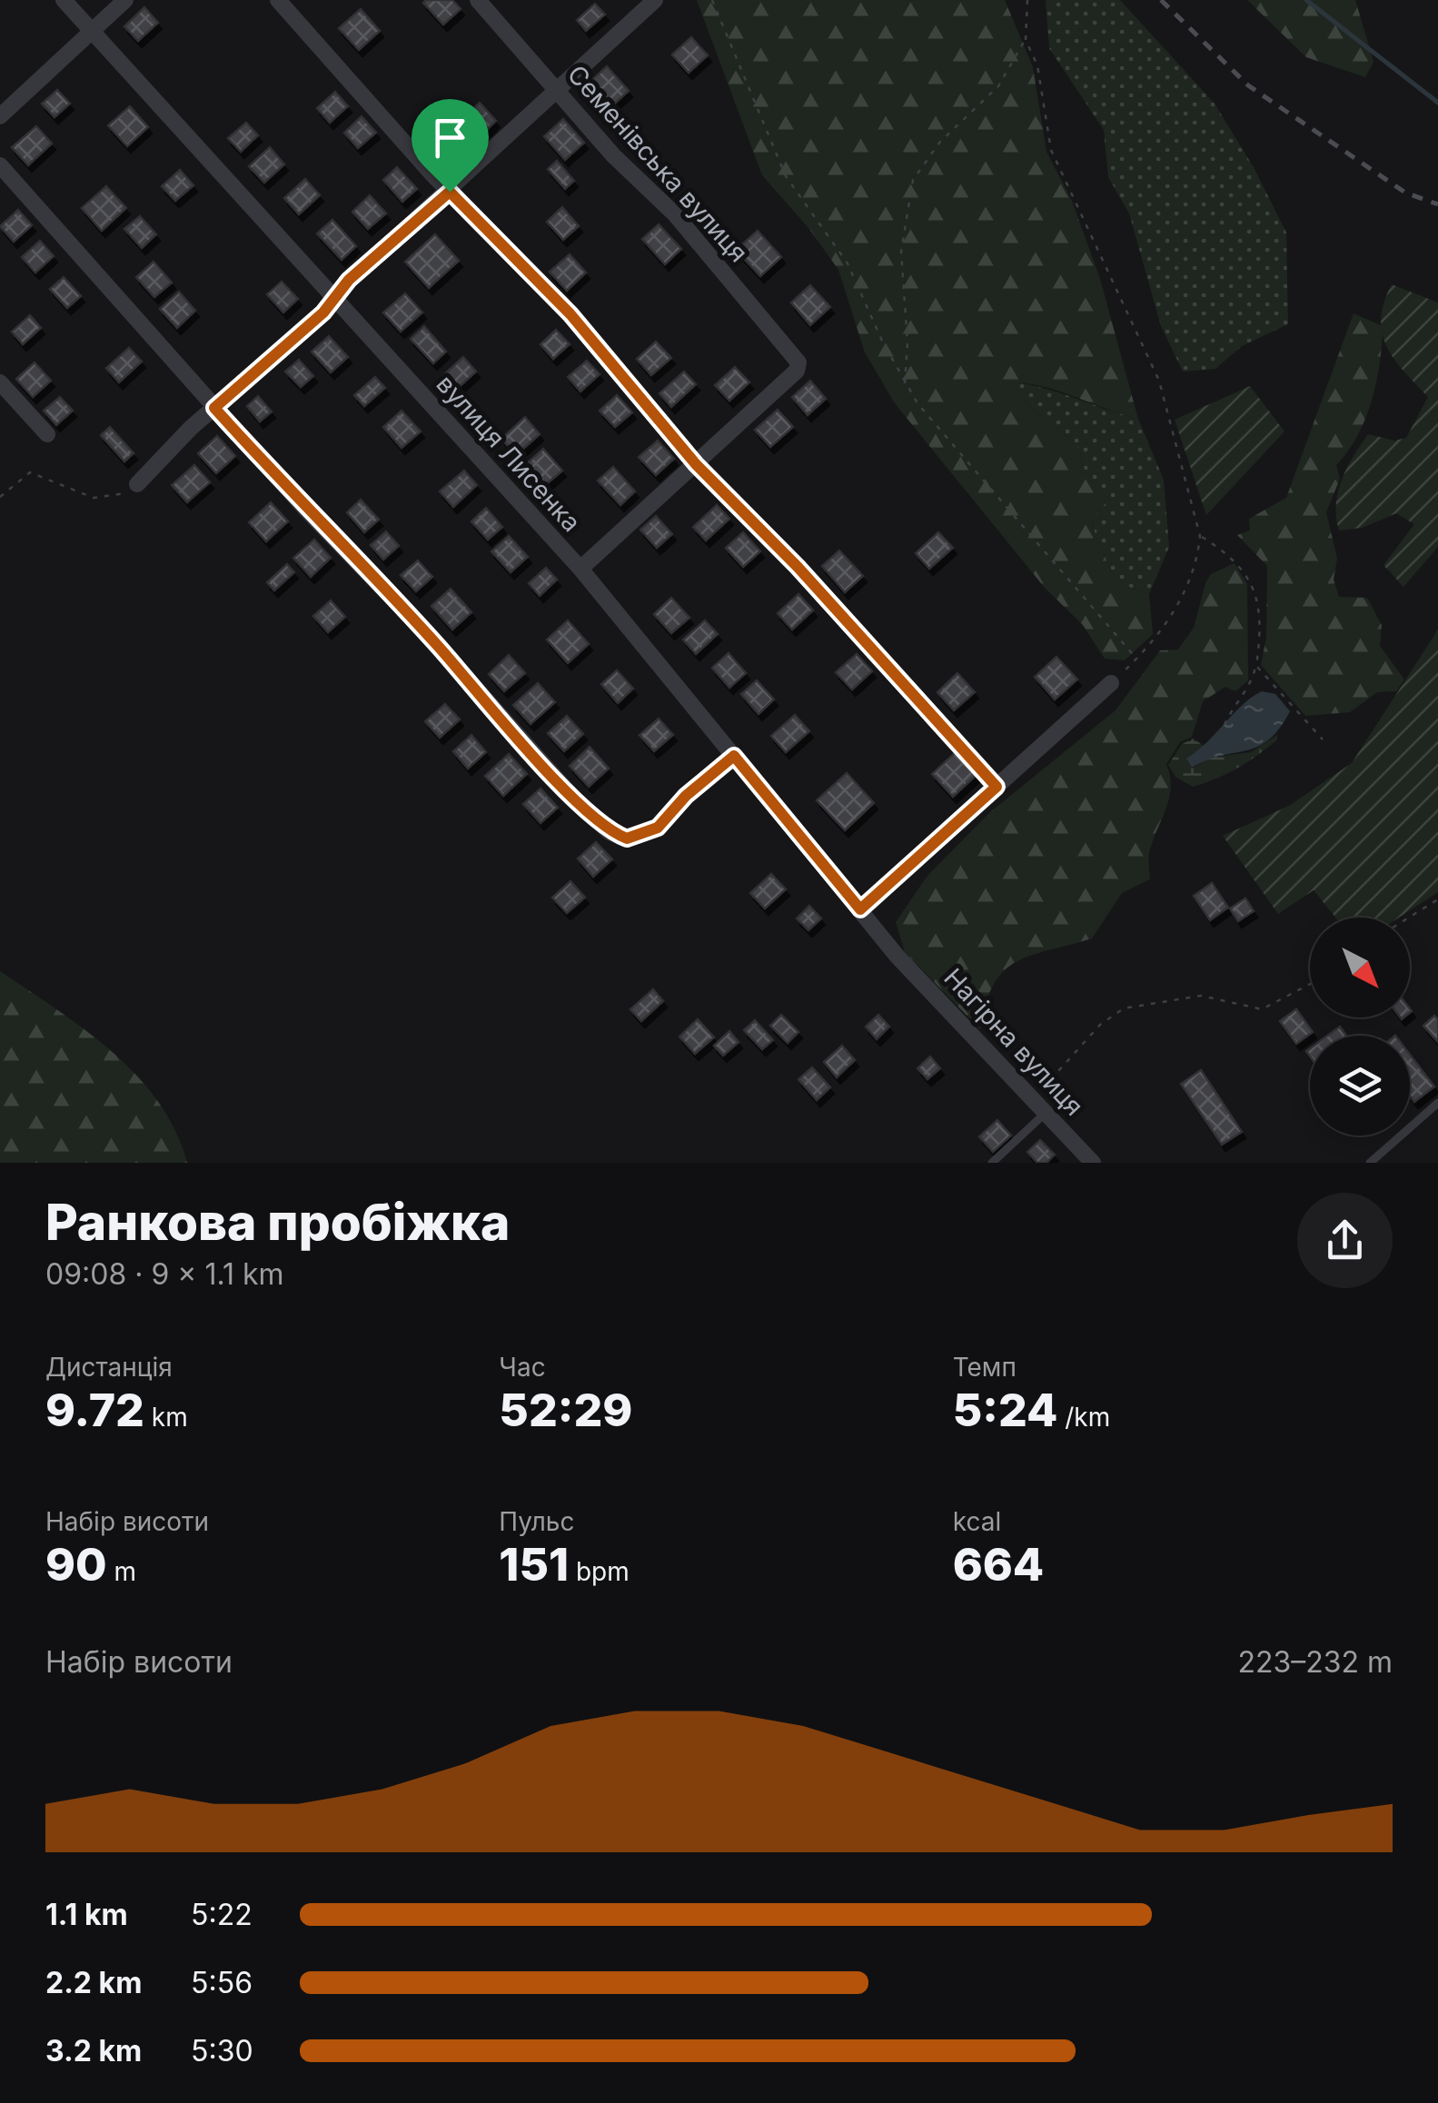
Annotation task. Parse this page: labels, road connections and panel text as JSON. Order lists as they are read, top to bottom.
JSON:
{
  "streets": {
    "street": ["Семенівська вулиця", "вулиця Лисенка", "Нагірна вулиця"]
  },
  "crossings": [
    ["вулиця Лисенка", "Нагірна вулиця"]
  ],
  "north": "bottom right",
  "page": {
    "heading": ["Ранкова пробіжка", "09:08 · 9 × 1.1 km"],
    "stats": [
      ["Дистанція", "9.72 km"],
      ["Час", "52:29"],
      ["Темп", "5:24 /km"],
      ["Набір висоти", "90 m"],
      ["Пульс", "151 bpm"],
      ["kcal", "664"]
    ],
    "chart": ["Набір висоти", "223–232 m"],
    "list": [
      {
        "name": "1.1 km",
        "note": "5:22"
      },
      {
        "name": "2.2 km",
        "note": "5:56"
      },
      {
        "name": "3.2 km",
        "note": "5:30"
      }
    ]
  }
}
